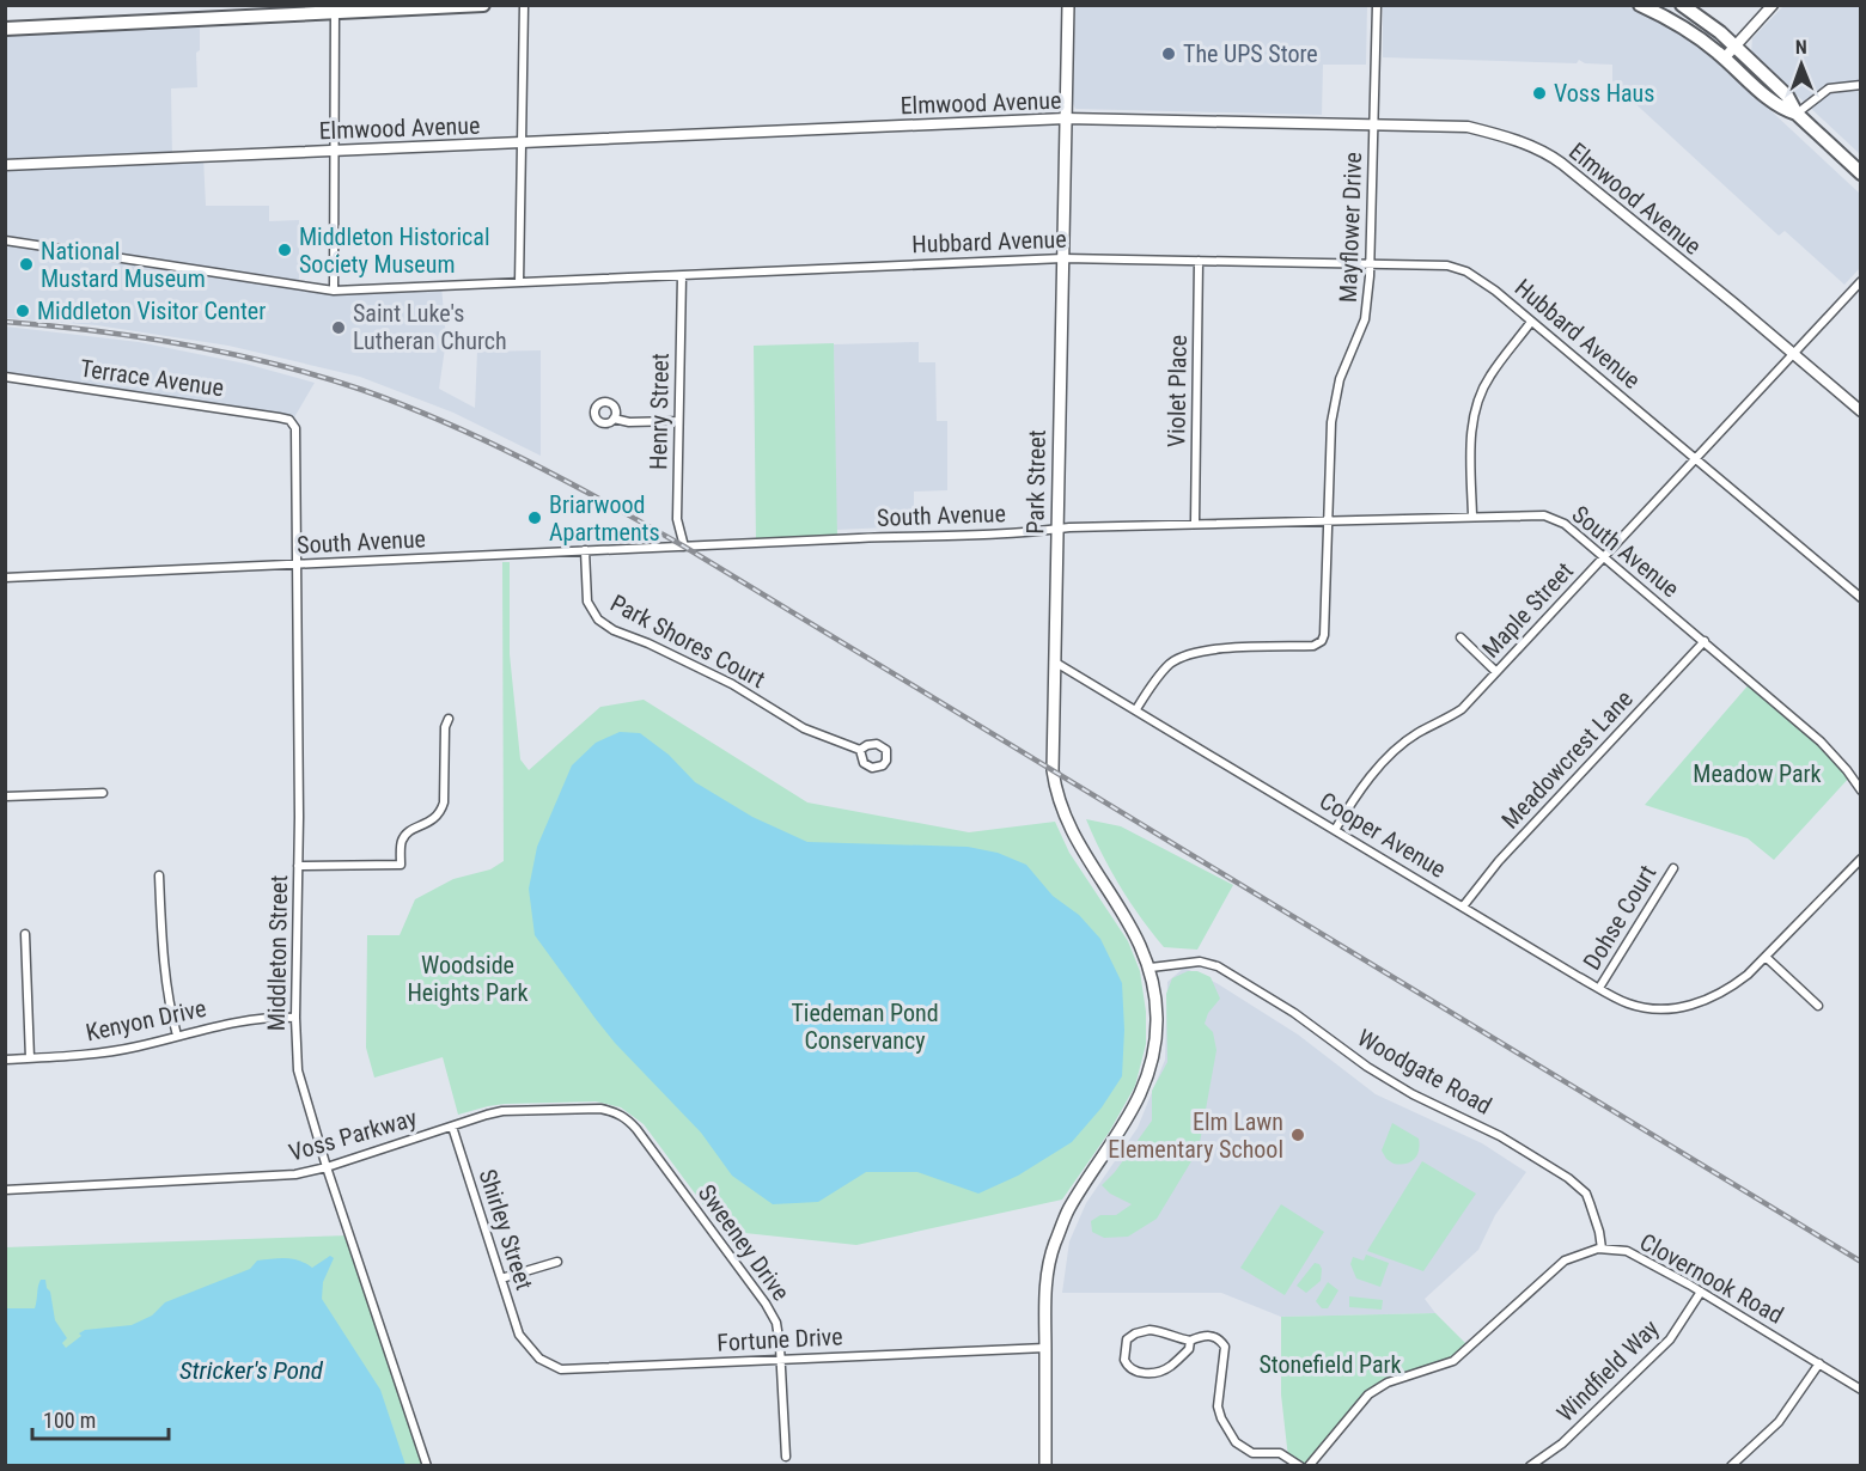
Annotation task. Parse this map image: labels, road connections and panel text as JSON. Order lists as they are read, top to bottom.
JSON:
{
  "streets": {
    "main road": ["Park Street"],
    "street": [
      "Elmwood Avenue",
      "Mayflower Drive",
      "Hubbard Avenue",
      "Terrace Avenue",
      "Violet Place",
      "Henry Street",
      "South Avenue",
      "Maple Street",
      "Park Shores Court",
      "Meadowcrest Lane",
      "Cooper Avenue",
      "Dohse Court",
      "Middleton Street",
      "Kenyon Drive",
      "Woodgate Road",
      "Voss Parkway",
      "Shirley Street",
      "Sweeney Drive",
      "Clovernook Road",
      "Fortune Drive",
      "Windfield Way"
    ]
  },
  "crossings": [
    ["Elmwood Avenue", "Mayflower Drive"],
    ["Elmwood Avenue", "Park Street"],
    ["Elmwood Avenue", "Maple Street"],
    ["Mayflower Drive", "Hubbard Avenue"],
    ["Mayflower Drive", "South Avenue"],
    ["Mayflower Drive", "Cooper Avenue"],
    ["Hubbard Avenue", "Violet Place"],
    ["Hubbard Avenue", "Henry Street"],
    ["Hubbard Avenue", "Park Street"],
    ["Hubbard Avenue", "Maple Street"],
    ["Terrace Avenue", "Middleton Street"],
    ["Violet Place", "South Avenue"],
    ["Henry Street", "South Avenue"],
    ["Park Street", "South Avenue"],
    ["Park Street", "Cooper Avenue"],
    ["Park Street", "Woodgate Road"],
    ["Park Street", "Fortune Drive"],
    ["South Avenue", "Maple Street"],
    ["South Avenue", "Park Shores Court"],
    ["South Avenue", "Meadowcrest Lane"],
    ["South Avenue", "Middleton Street"],
    ["Maple Street", "Cooper Avenue"],
    ["Meadowcrest Lane", "Cooper Avenue"],
    ["Cooper Avenue", "Dohse Court"],
    ["Middleton Street", "Kenyon Drive"],
    ["Middleton Street", "Voss Parkway"],
    ["Woodgate Road", "Clovernook Road"],
    ["Voss Parkway", "Shirley Street"],
    ["Voss Parkway", "Sweeney Drive"],
    ["Shirley Street", "Fortune Drive"],
    ["Sweeney Drive", "Fortune Drive"],
    ["Clovernook Road", "Windfield Way"]
  ],
  "water": ["Stricker's Pond"],
  "parks": [
    "Meadow Park",
    "Woodside Heights Park",
    "Tiedeman Pond Conservancy",
    "Stonefield Park"
  ],
  "places": [
    "The UPS Store",
    "Voss Haus",
    "Middleton Historical Society Museum",
    "National Mustard Museum",
    "Middleton Visitor Center",
    "Saint Luke's Lutheran Church",
    "Briarwood Apartments",
    "Elm Lawn Elementary School"
  ],
  "scale_bar": "100 m",
  "north": "top"
}
